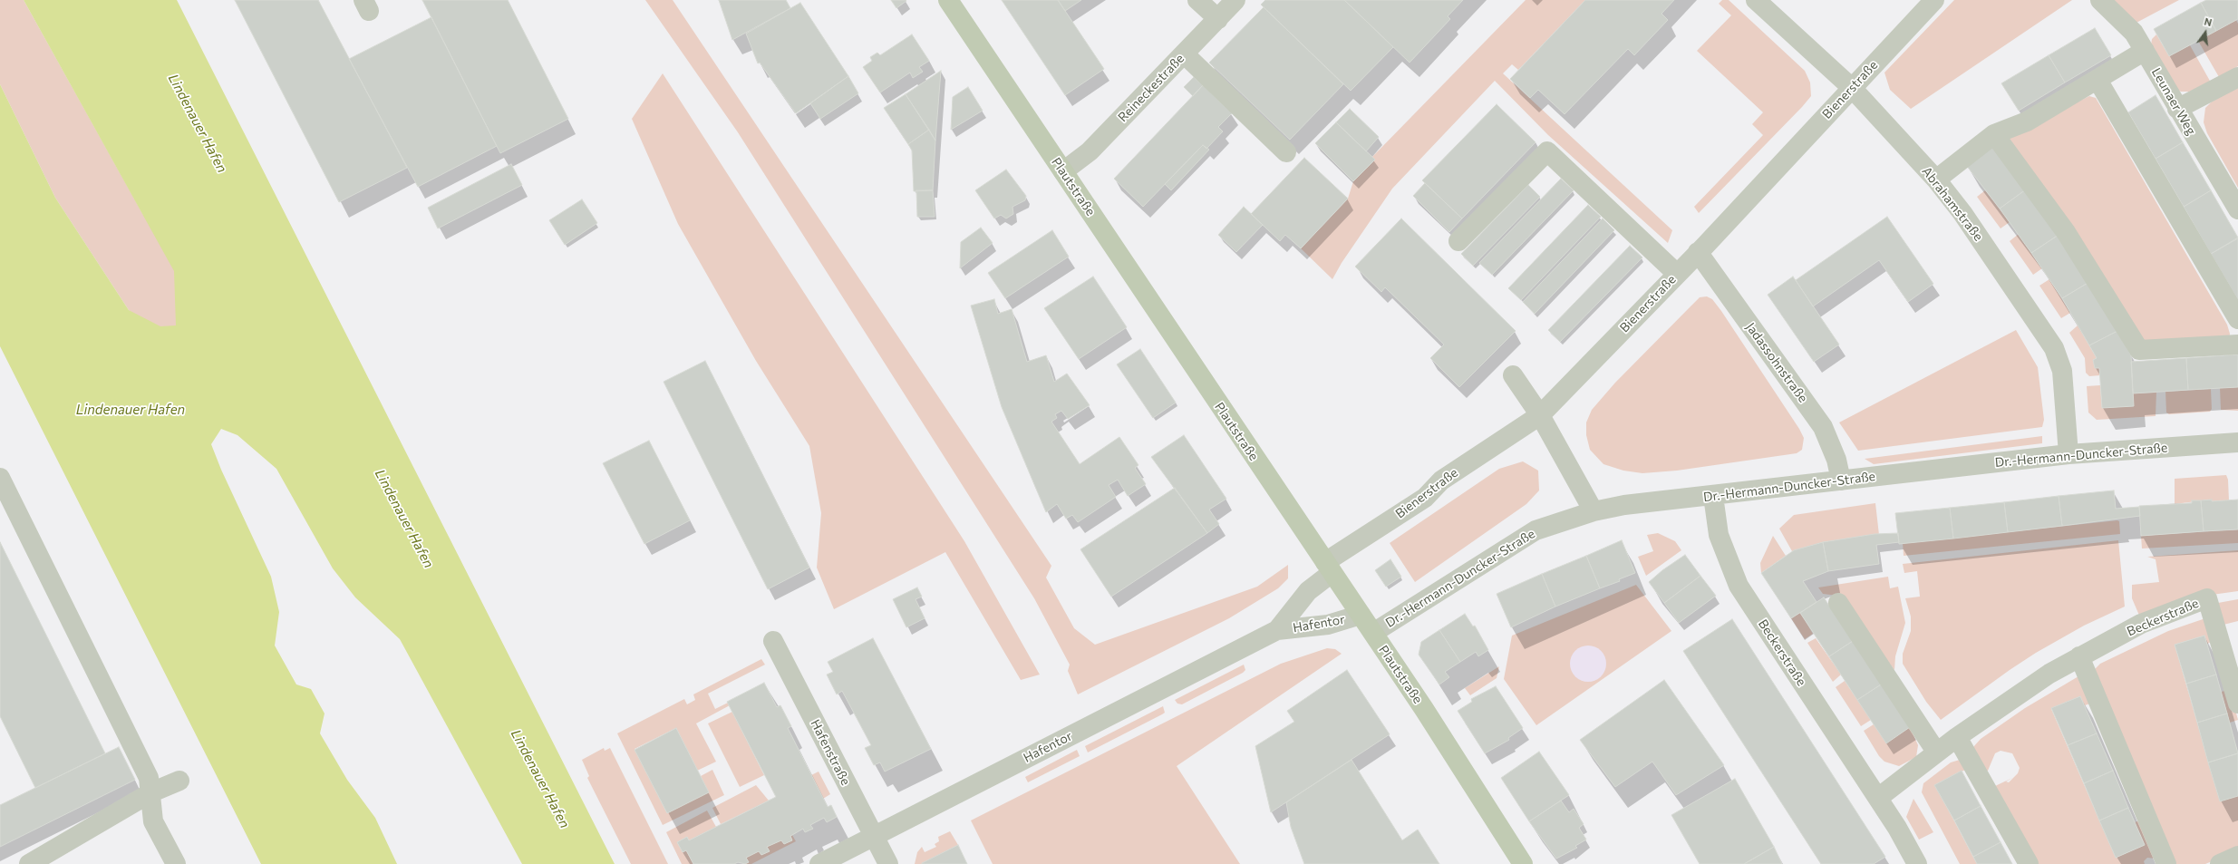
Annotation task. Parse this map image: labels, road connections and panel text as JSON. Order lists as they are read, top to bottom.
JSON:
{
  "streets": {
    "main road": ["Plautstraße"],
    "street": [
      "Reineckestraße",
      "Bienerstraße",
      "Leunaer Weg",
      "Abrahamstraße",
      "Jadassohnstraße",
      "Dr.-Hermann-Duncker-Straße",
      "Beckerstraße",
      "Hafentor",
      "Hafenstraße"
    ]
  },
  "crossings": [
    ["Reineckestraße", "Plautstraße"],
    ["Bienerstraße", "Plautstraße"],
    ["Bienerstraße", "Abrahamstraße"],
    ["Bienerstraße", "Jadassohnstraße"],
    ["Bienerstraße", "Hafentor"],
    ["Plautstraße", "Dr.-Hermann-Duncker-Straße"],
    ["Plautstraße", "Hafentor"],
    ["Abrahamstraße", "Dr.-Hermann-Duncker-Straße"],
    ["Jadassohnstraße", "Dr.-Hermann-Duncker-Straße"],
    ["Dr.-Hermann-Duncker-Straße", "Beckerstraße"],
    ["Hafentor", "Hafenstraße"]
  ],
  "water": ["Lindenauer Hafen"],
  "north": "top"
}
